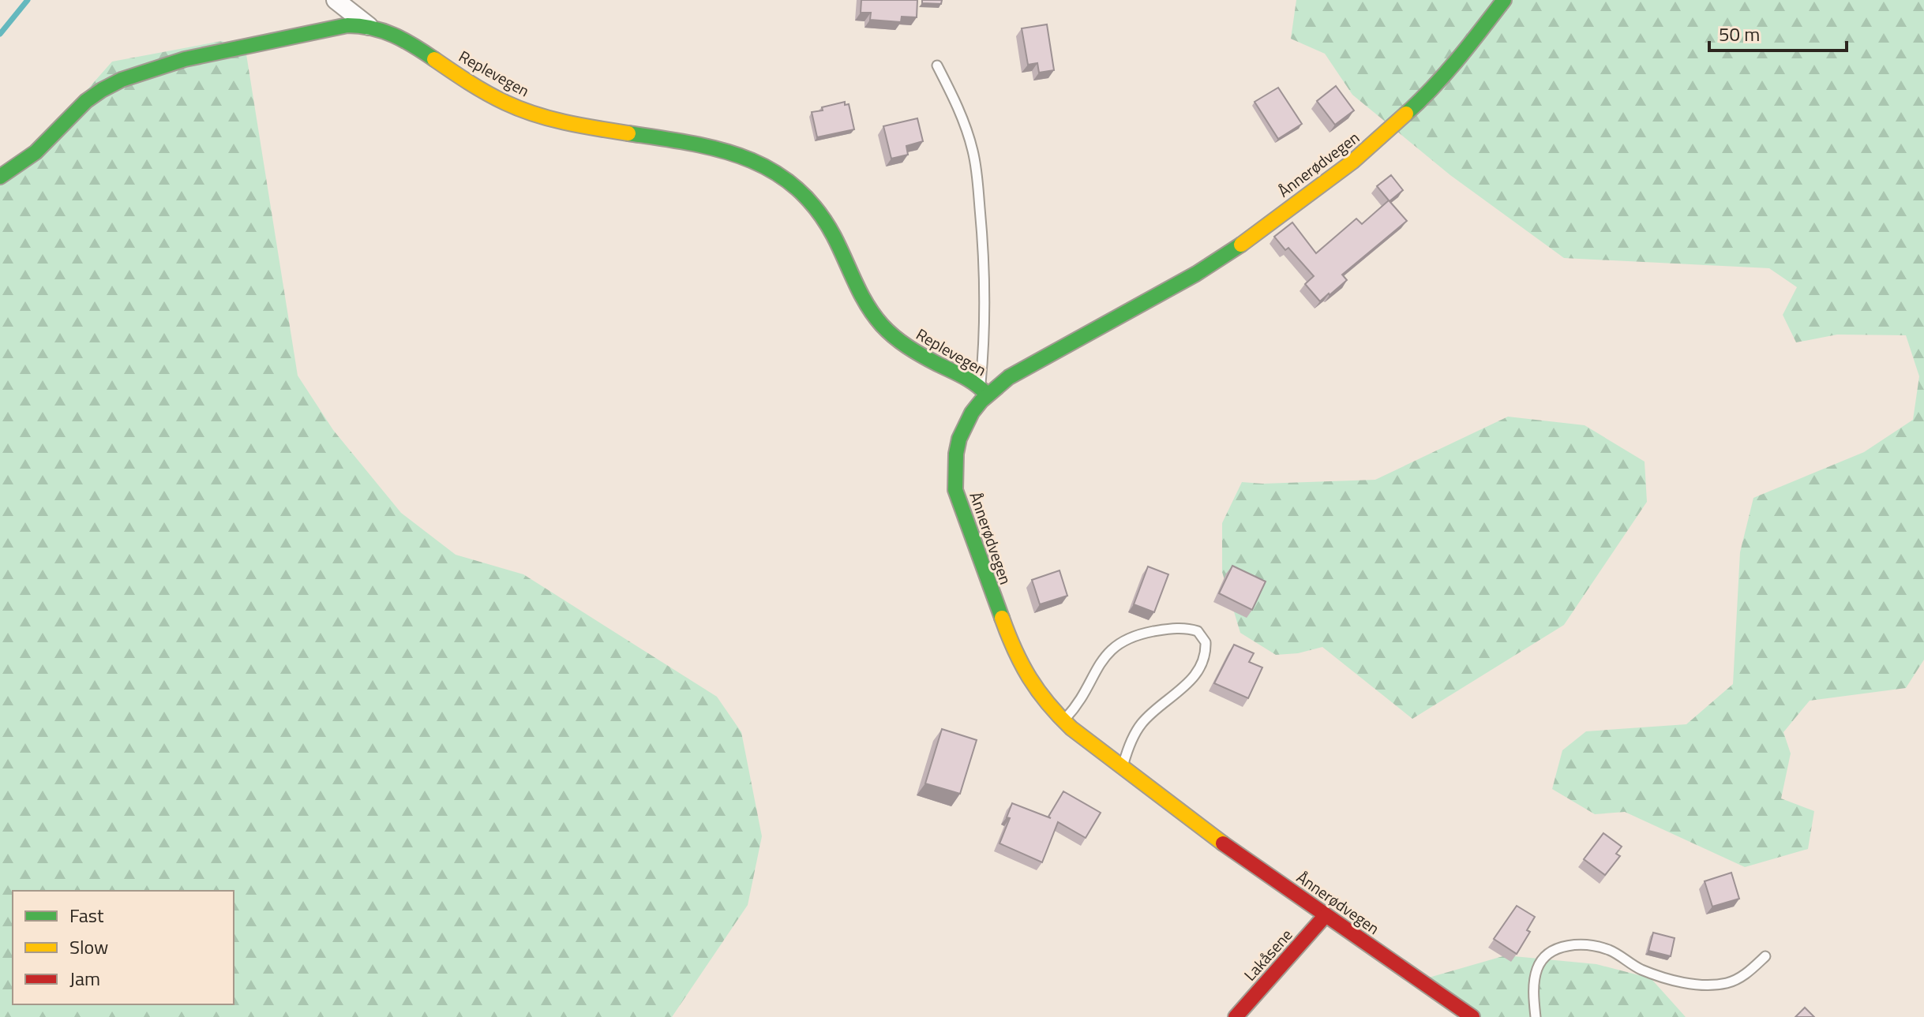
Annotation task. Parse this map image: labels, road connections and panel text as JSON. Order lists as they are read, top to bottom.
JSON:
{
  "streets": {
    "main road": ["Replevegen", "Ånnerødvegen", "Lakåsene"]
  },
  "crossings": [
    ["Replevegen", "Ånnerødvegen"],
    ["Ånnerødvegen", "Lakåsene"]
  ],
  "legend": ["Fast", "Slow", "Jam"],
  "scale_bar": "50 m"
}
